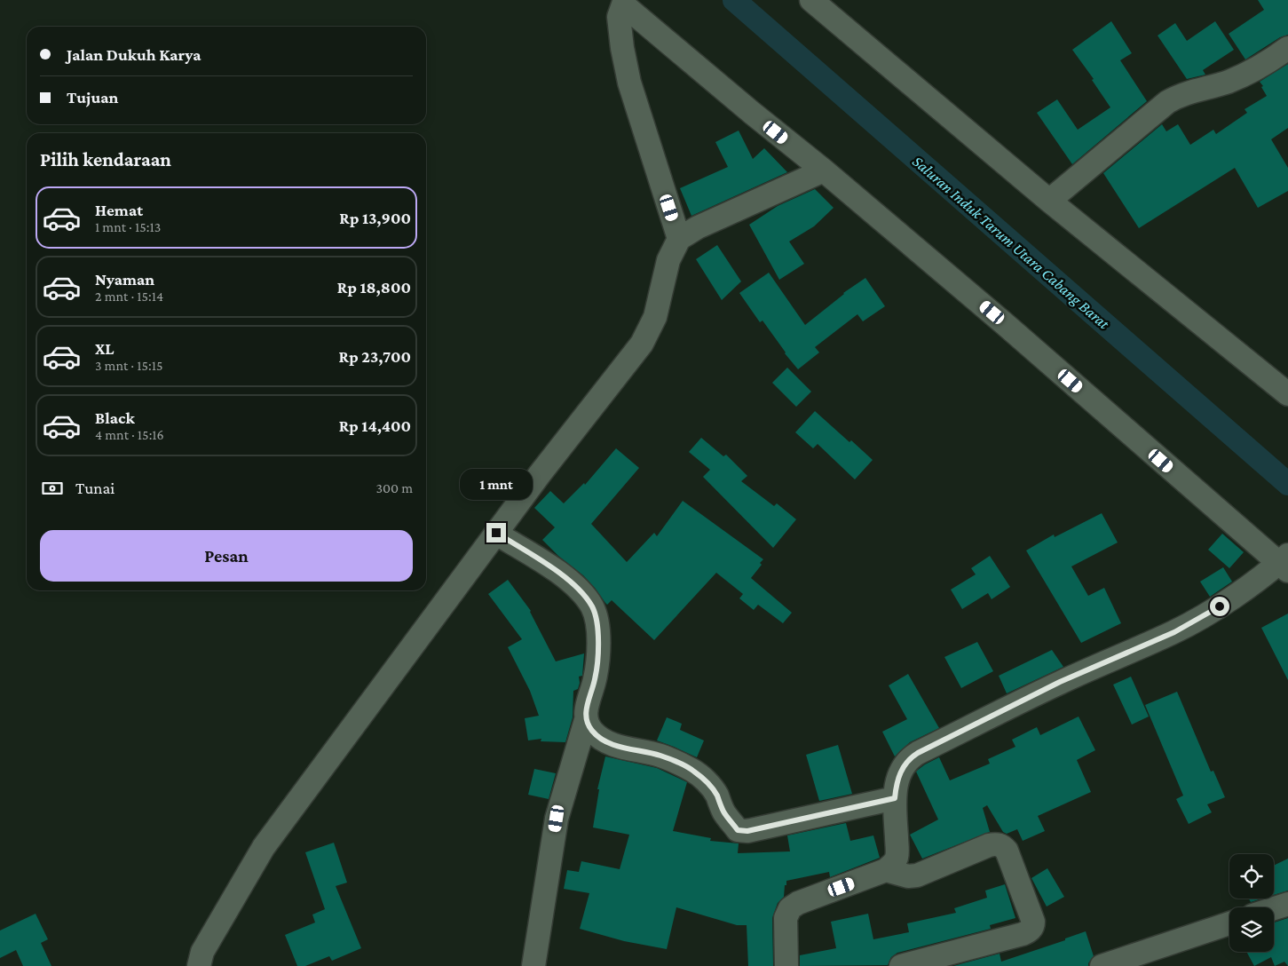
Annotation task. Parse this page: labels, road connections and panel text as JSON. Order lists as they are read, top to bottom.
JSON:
{
  "water": ["Saluran Induk Tarum Utara Cabang Barat"],
  "page": {
    "banner": ["Jalan Dukuh Karya", "Tujuan"],
    "heading": "Pilih kendaraan",
    "list": [
      {
        "name": "Hemat",
        "note": "1 mnt · 15:13",
        "value": "Rp 13,900"
      },
      {
        "name": "Nyaman",
        "note": "2 mnt · 15:14",
        "value": "Rp 18,800"
      },
      {
        "name": "XL",
        "note": "3 mnt · 15:15",
        "value": "Rp 23,700"
      },
      {
        "name": "Black",
        "note": "4 mnt · 15:16",
        "value": "Rp 14,400"
      }
    ],
    "pay": ["Tunai", "300 m"],
    "bubble": "1 mnt",
    "buttons": "Pesan"
  }
}
